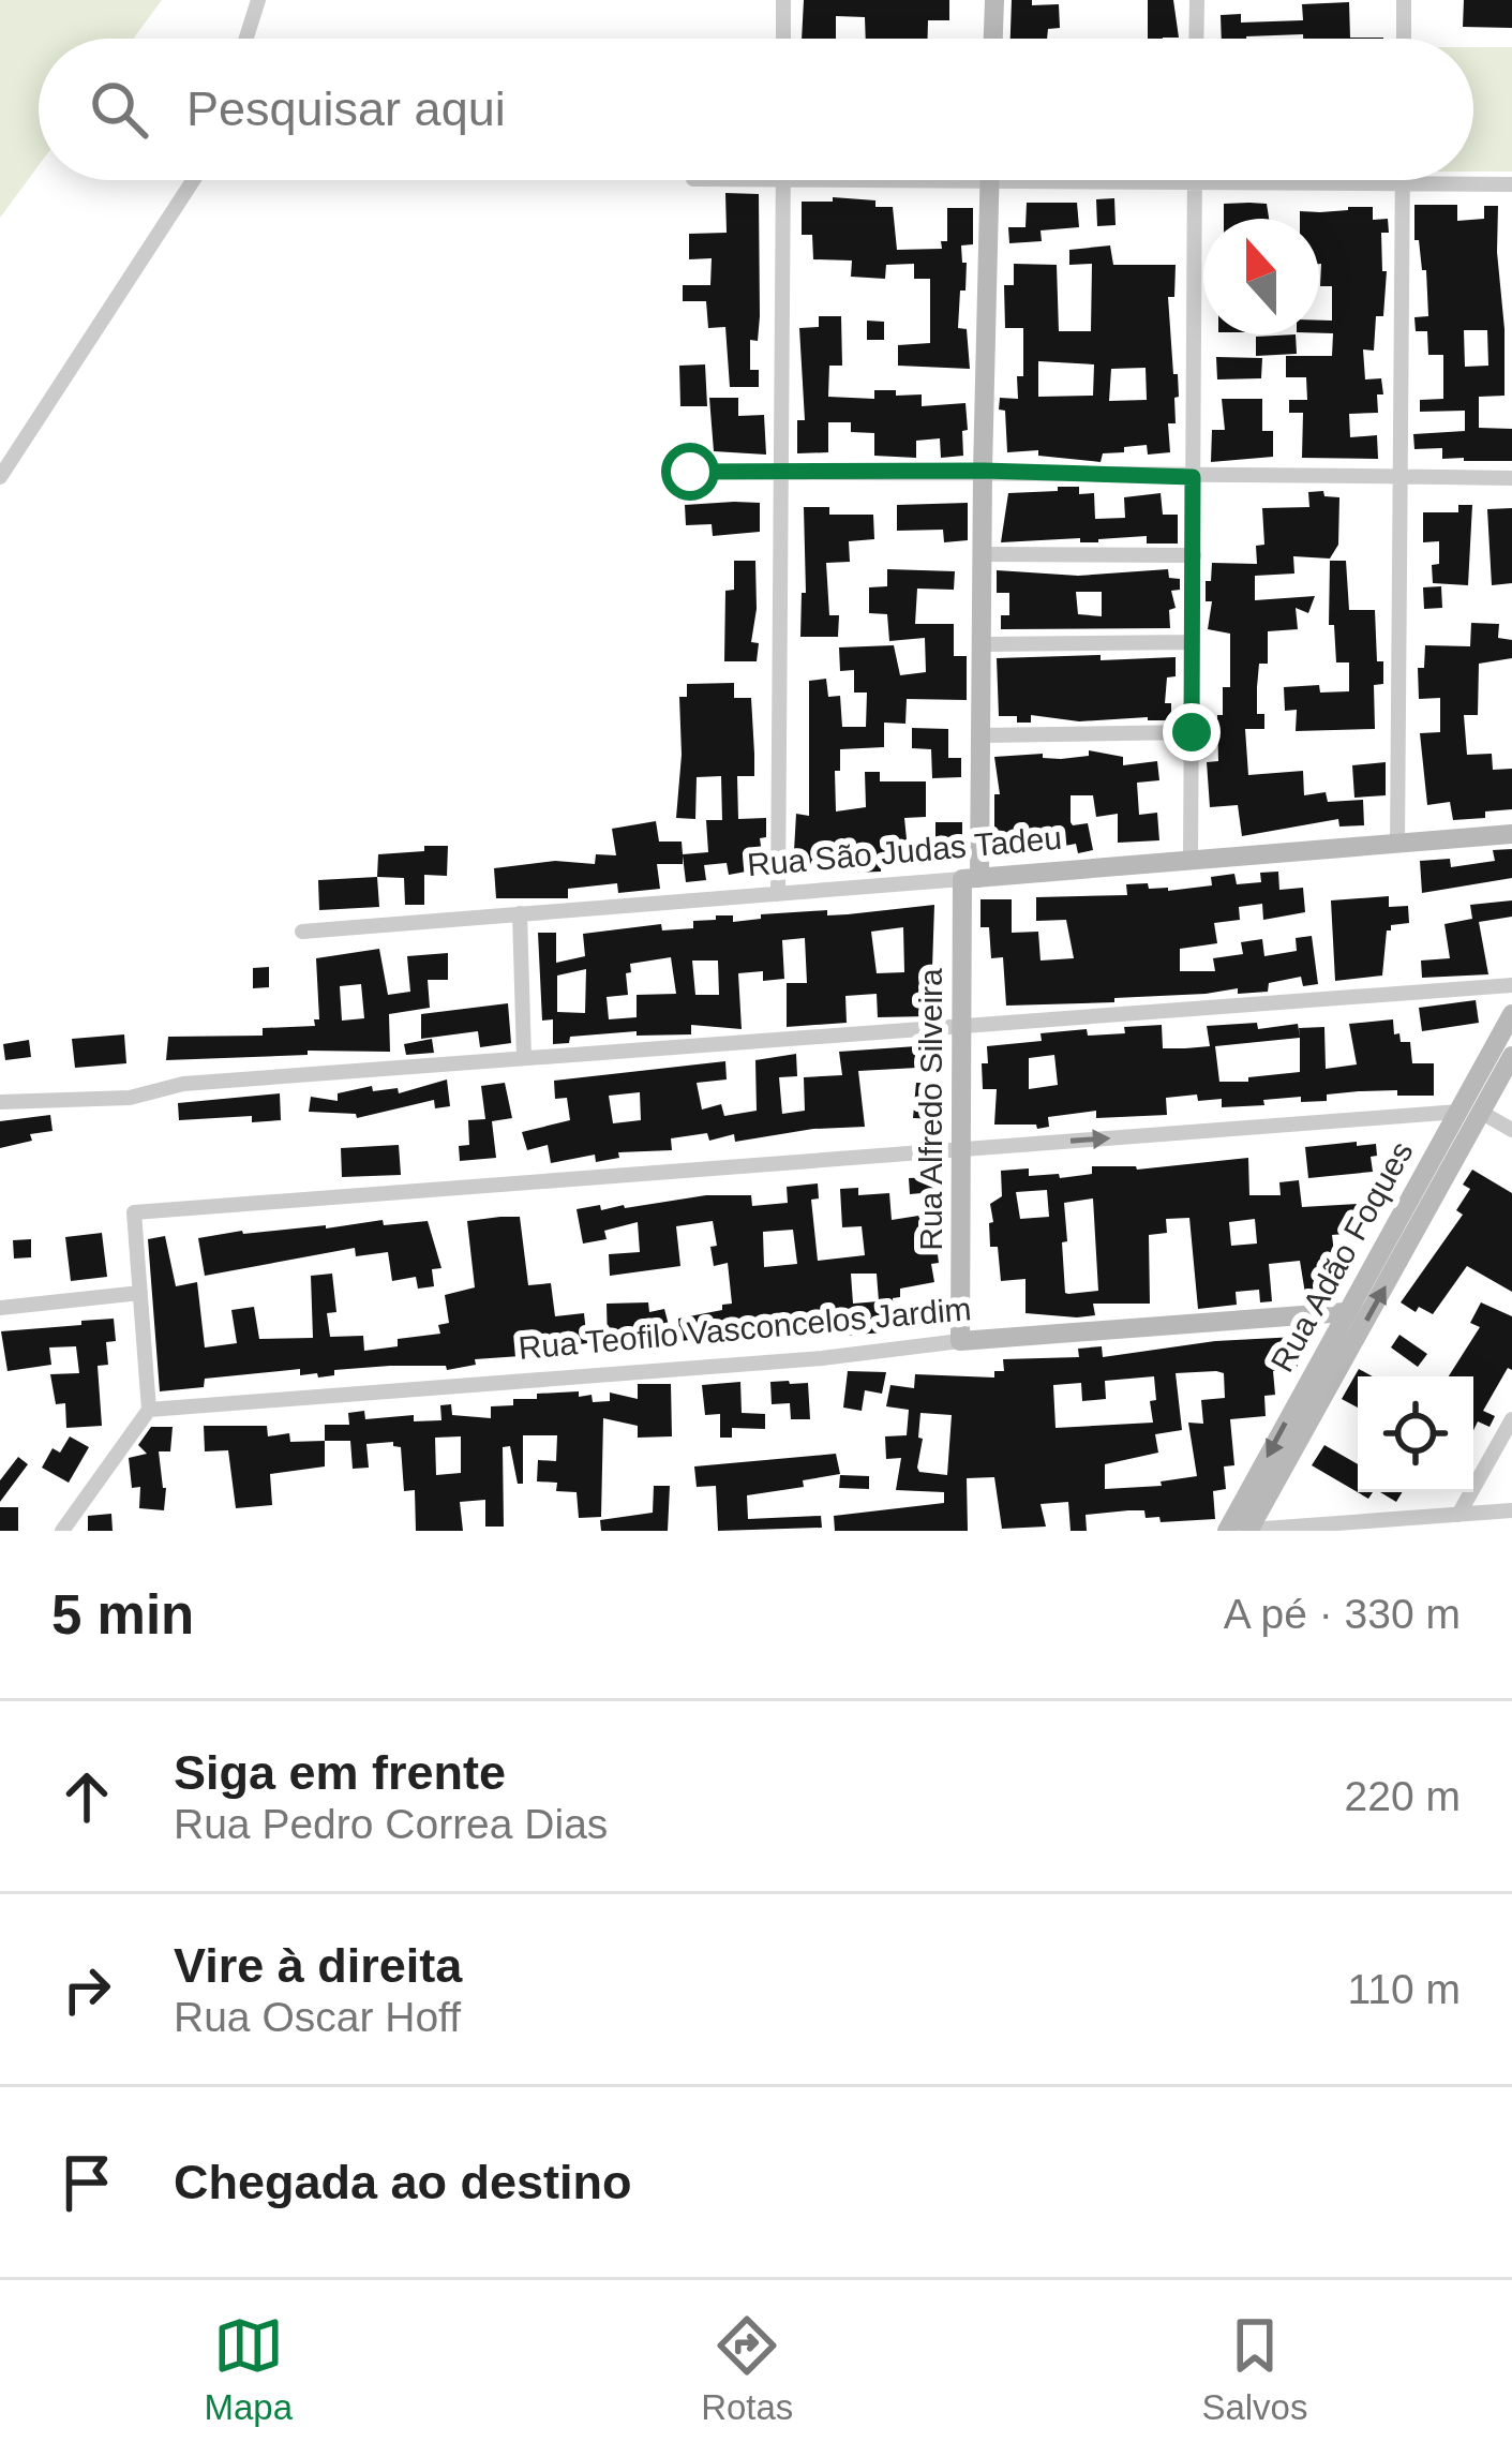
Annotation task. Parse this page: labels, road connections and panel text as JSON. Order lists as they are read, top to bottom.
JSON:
{
  "streets": {
    "street": [
      "Rua São Judas Tadeu",
      "Rua Alfredo Silveira",
      "Rua Adão Foques",
      "Rua Teofilo Vasconcelos Jardim"
    ]
  },
  "crossings": [
    ["Rua São Judas Tadeu", "Rua Alfredo Silveira"],
    ["Rua Alfredo Silveira", "Rua Teofilo Vasconcelos Jardim"],
    ["Rua Adão Foques", "Rua Teofilo Vasconcelos Jardim"]
  ],
  "north": "top",
  "page": {
    "search": "Pesquisar aqui",
    "heading": ["5 min", "A pé · 330 m"],
    "list": [
      ["Siga em frente", "Rua Pedro Correa Dias", "220 m"],
      ["Vire à direita", "Rua Oscar Hoff", "110 m"],
      "Chegada ao destino"
    ],
    "nav": ["Mapa", "Rotas", "Salvos"]
  }
}
